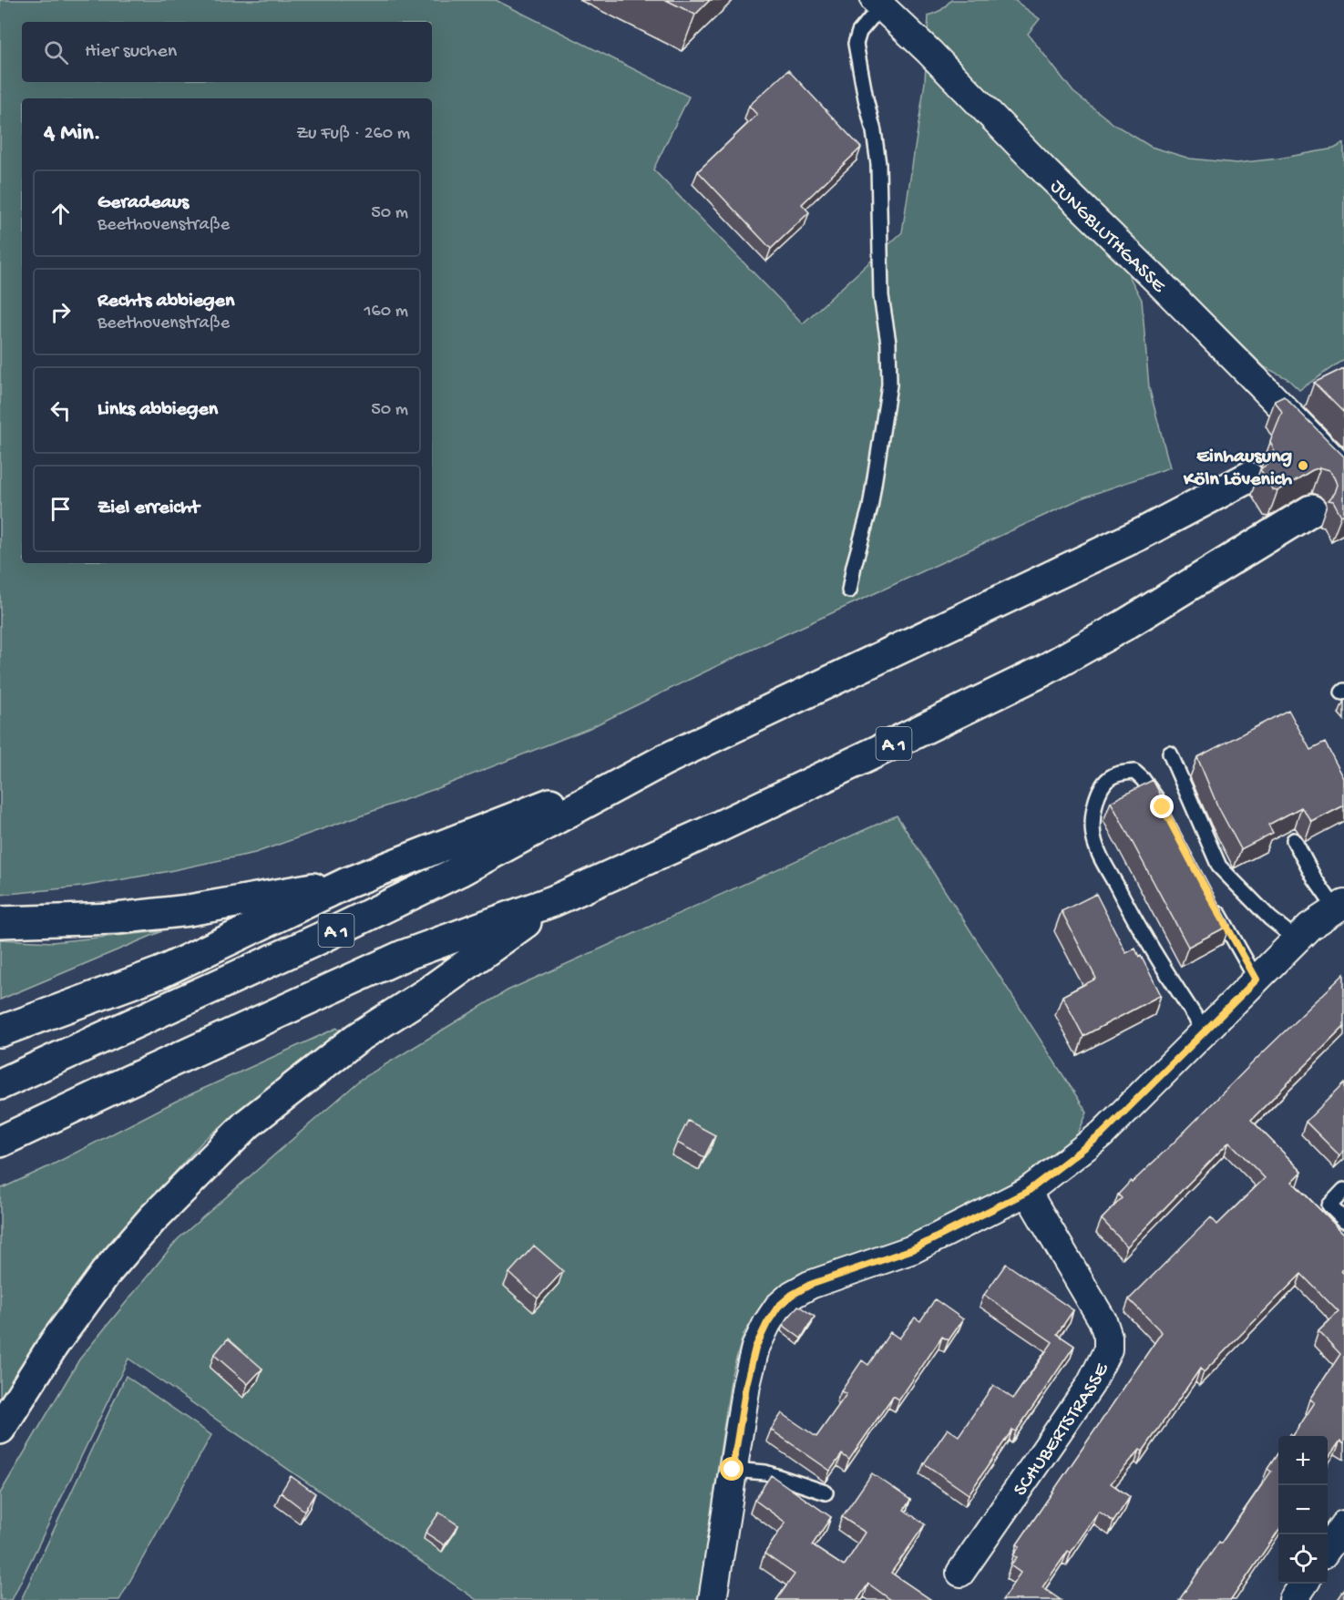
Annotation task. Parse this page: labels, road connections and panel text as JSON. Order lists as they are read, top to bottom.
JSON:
{
  "streets": {
    "highway": ["A 1"],
    "street": ["JUNGBLUTHGASSE", "SCHUBERTSTRASSE"]
  },
  "places": ["Einhausung Köln Lövenich"],
  "page": {
    "search": "Hier suchen",
    "heading": ["4 Min.", "Zu Fuß · 260 m"],
    "list": [
      ["Geradeaus", "Beethovenstraße", "50 m"],
      ["Rechts abbiegen", "Beethovenstraße", "160 m"],
      ["Links abbiegen", "50 m"],
      "Ziel erreicht"
    ],
    "map_buttons": ["+", "−"]
  }
}
